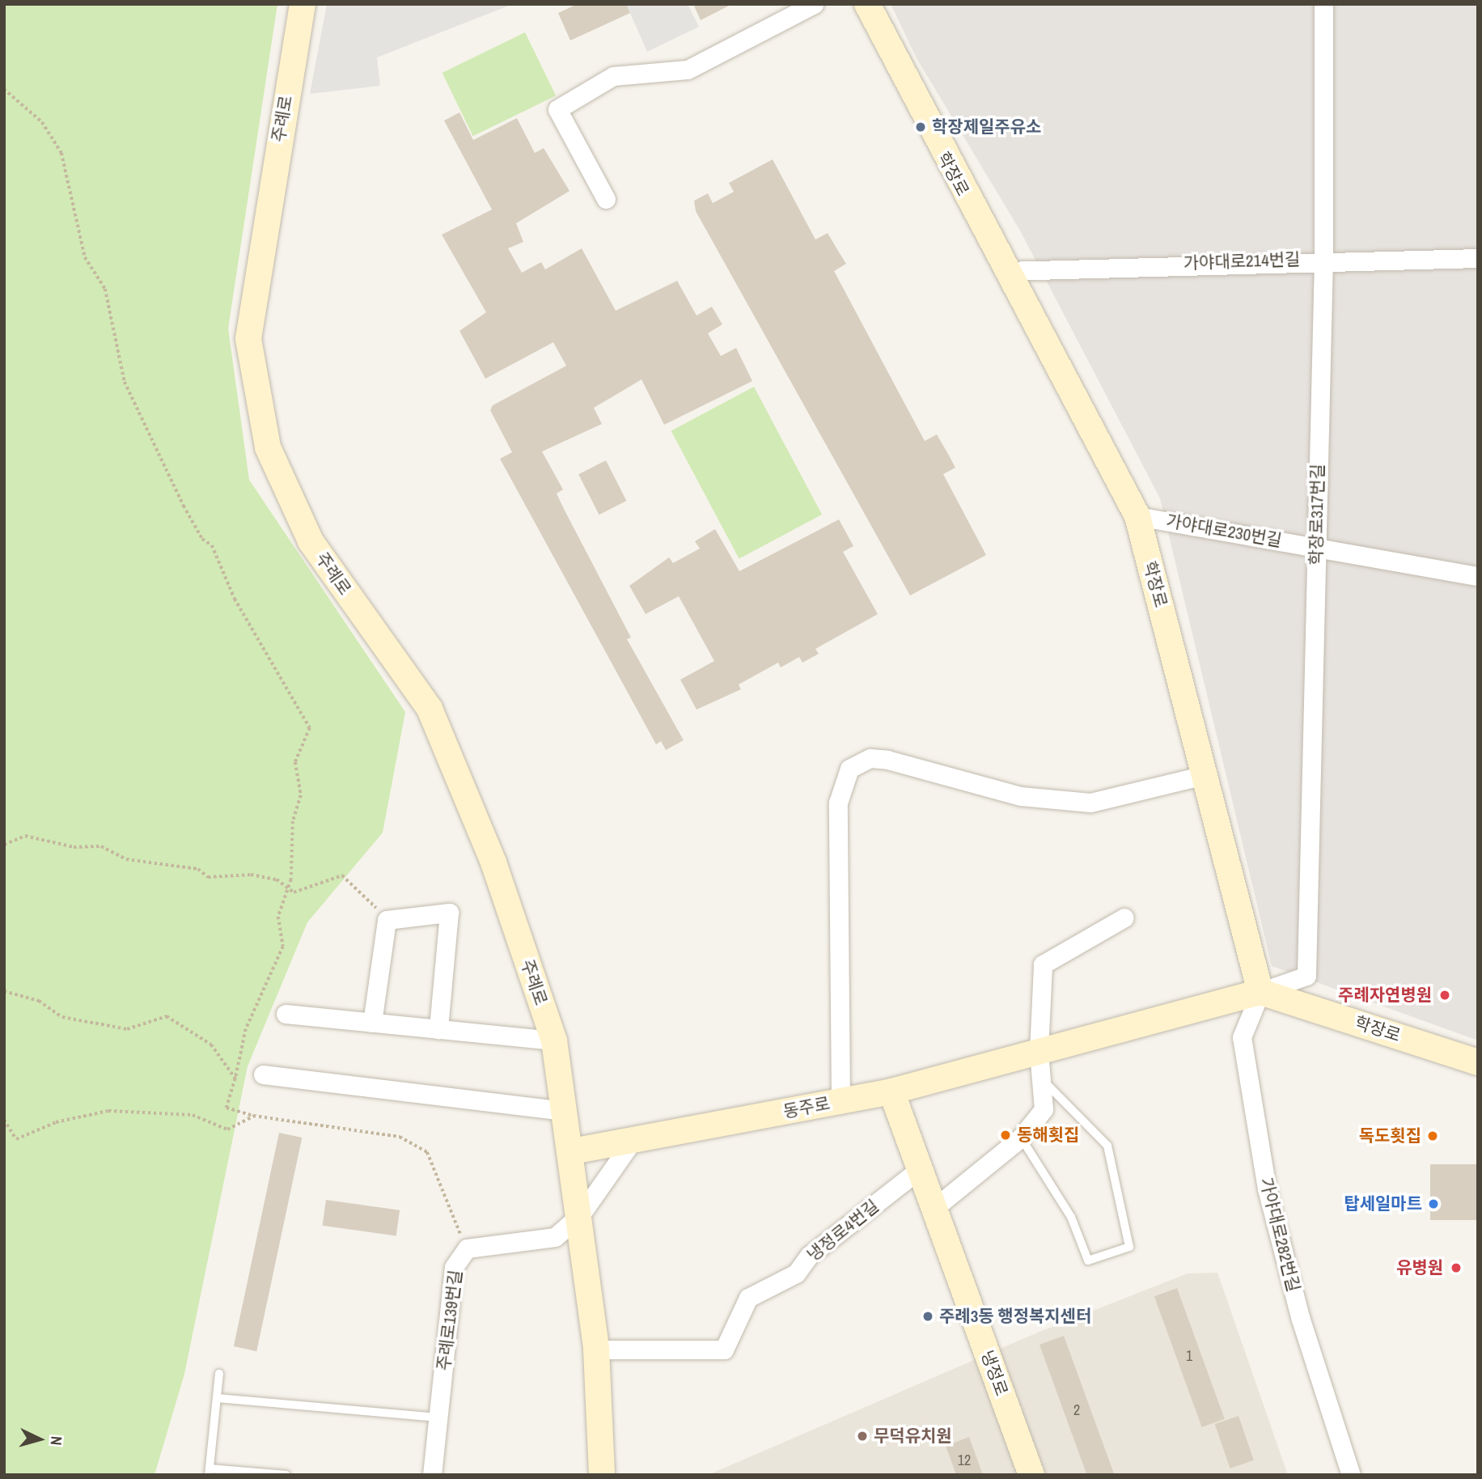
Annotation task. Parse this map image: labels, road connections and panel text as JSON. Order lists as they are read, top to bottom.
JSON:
{
  "streets": {
    "main road": [
      "주례로",
      "학장로",
      "동주로",
      "냉정로"
    ],
    "street": [
      "가야대로214번길",
      "학장로317번길",
      "가야대로230번길",
      "냉정로4번길",
      "가야대로282번길",
      "주례로139번길"
    ]
  },
  "crossings": [
    ["주례로", "동주로"],
    ["주례로", "냉정로4번길"],
    ["주례로", "주례로139번길"],
    ["학장로", "가야대로214번길"],
    ["학장로", "학장로317번길"],
    ["학장로", "가야대로230번길"],
    ["학장로", "동주로"],
    ["학장로", "가야대로282번길"],
    ["가야대로214번길", "학장로317번길"],
    ["학장로317번길", "가야대로230번길"],
    ["학장로317번길", "동주로"],
    ["학장로317번길", "가야대로282번길"],
    ["동주로", "가야대로282번길"],
    ["동주로", "주례로139번길"],
    ["동주로", "냉정로"],
    ["냉정로4번길", "냉정로"]
  ],
  "places": [
    "학장제일주유소",
    "주례자연병원",
    "동해횟집",
    "독도횟집",
    "탑세일마트",
    "유병원",
    "주례3동 행정복지센터",
    "무덕유치원"
  ],
  "house_numbers": ["1", "2", "12"],
  "north": "right"
}
